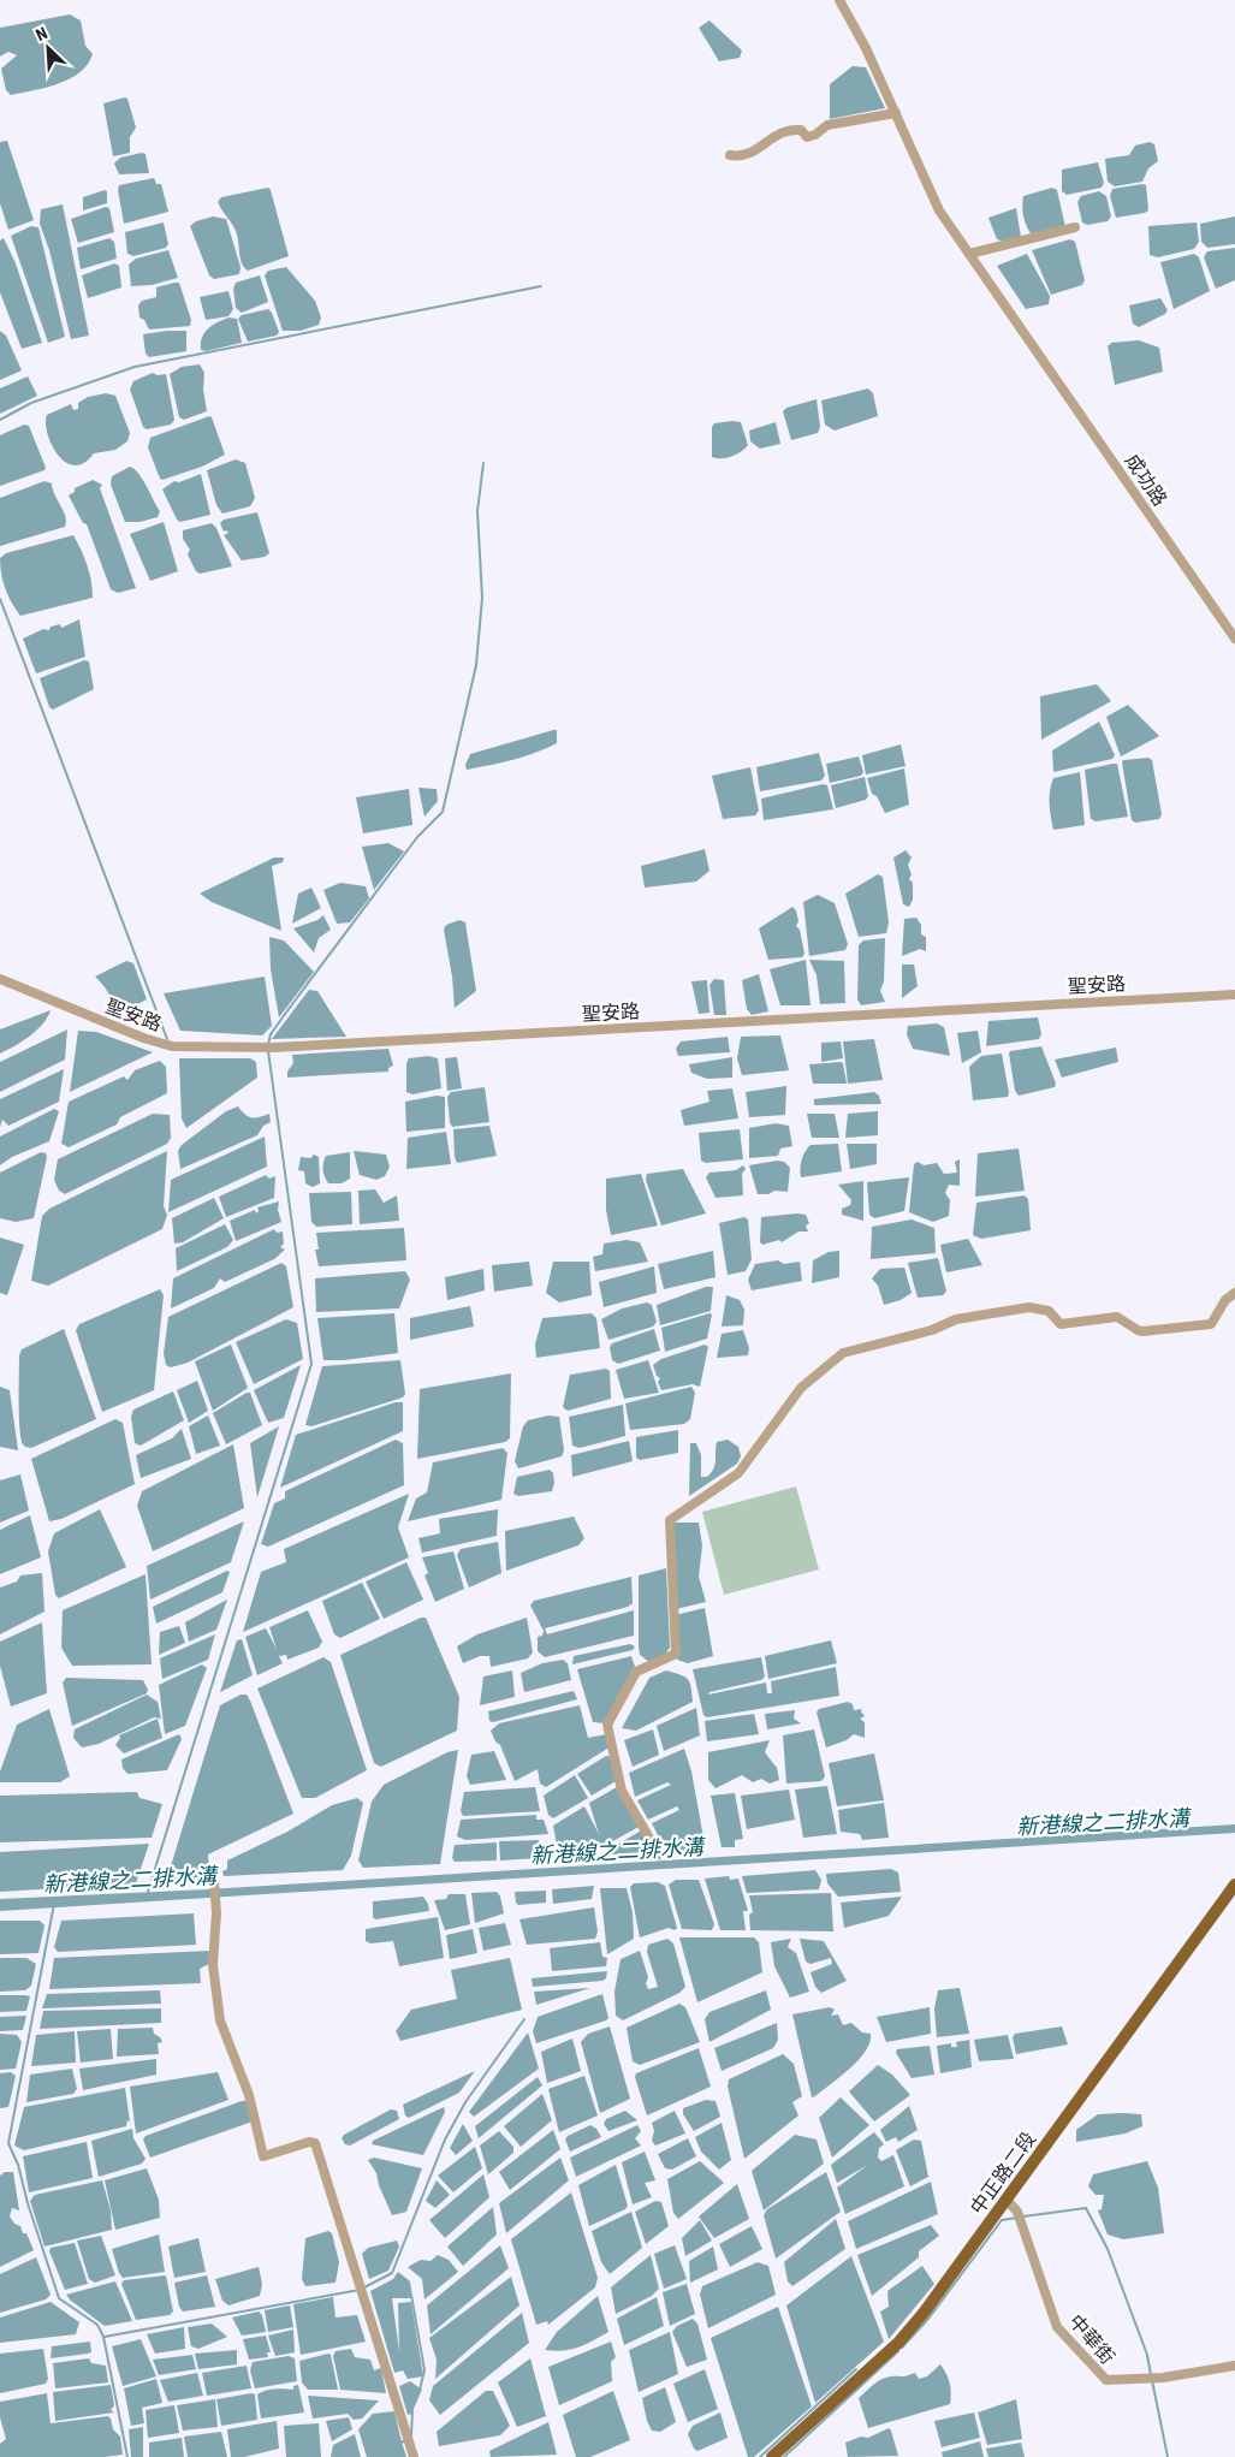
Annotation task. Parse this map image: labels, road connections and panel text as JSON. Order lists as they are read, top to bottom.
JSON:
{
  "streets": {
    "main road": ["中正路二段"],
    "street": ["成功路", "聖安路", "中華街"]
  },
  "crossings": [
    ["中正路二段", "中華街"]
  ],
  "water": ["新港線之二排水溝"],
  "north": "top left"
}
